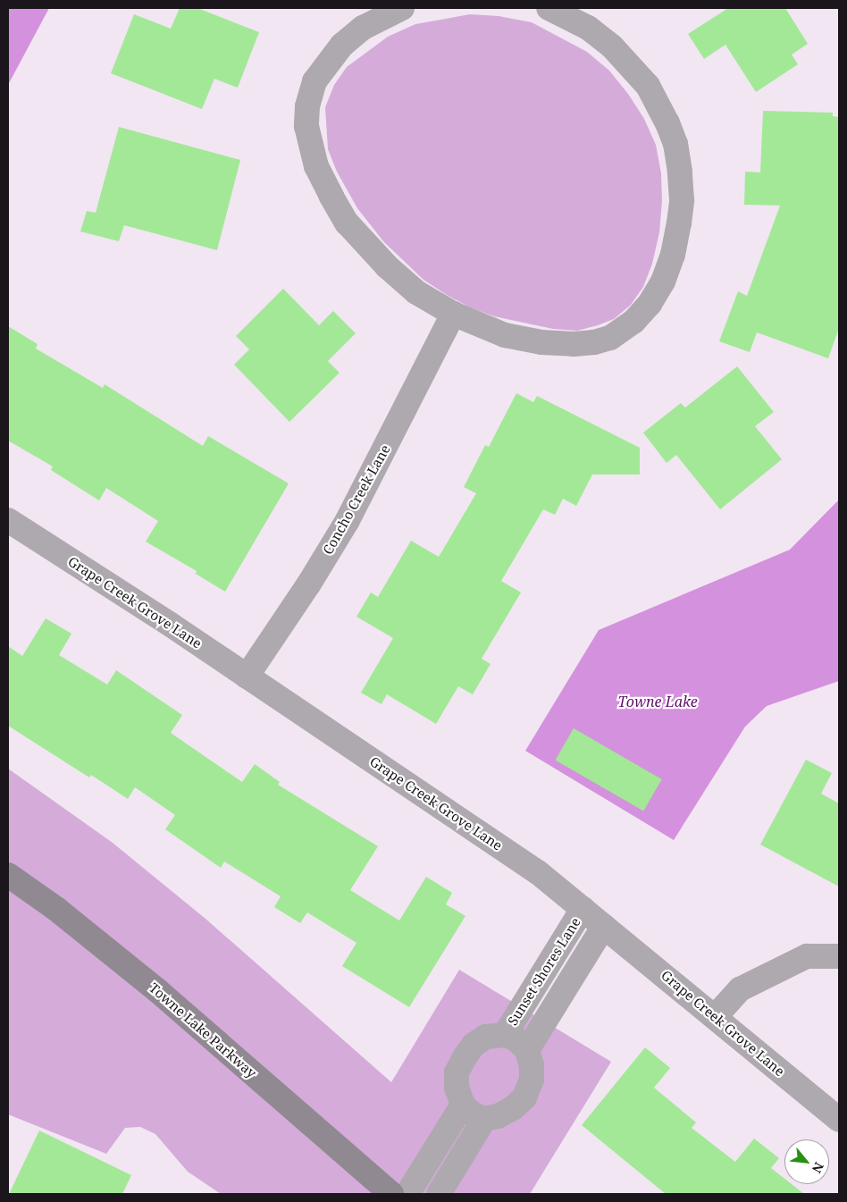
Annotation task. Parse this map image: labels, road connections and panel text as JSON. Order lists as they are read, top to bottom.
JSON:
{
  "streets": {
    "street": [
      "Concho Creek Lane",
      "Grape Creek Grove Lane",
      "Sunset Shores Lane",
      "Towne Lake Parkway"
    ]
  },
  "crossings": [
    ["Concho Creek Lane", "Grape Creek Grove Lane"],
    ["Grape Creek Grove Lane", "Sunset Shores Lane"]
  ],
  "water": ["Towne Lake"],
  "north": "bottom right"
}
